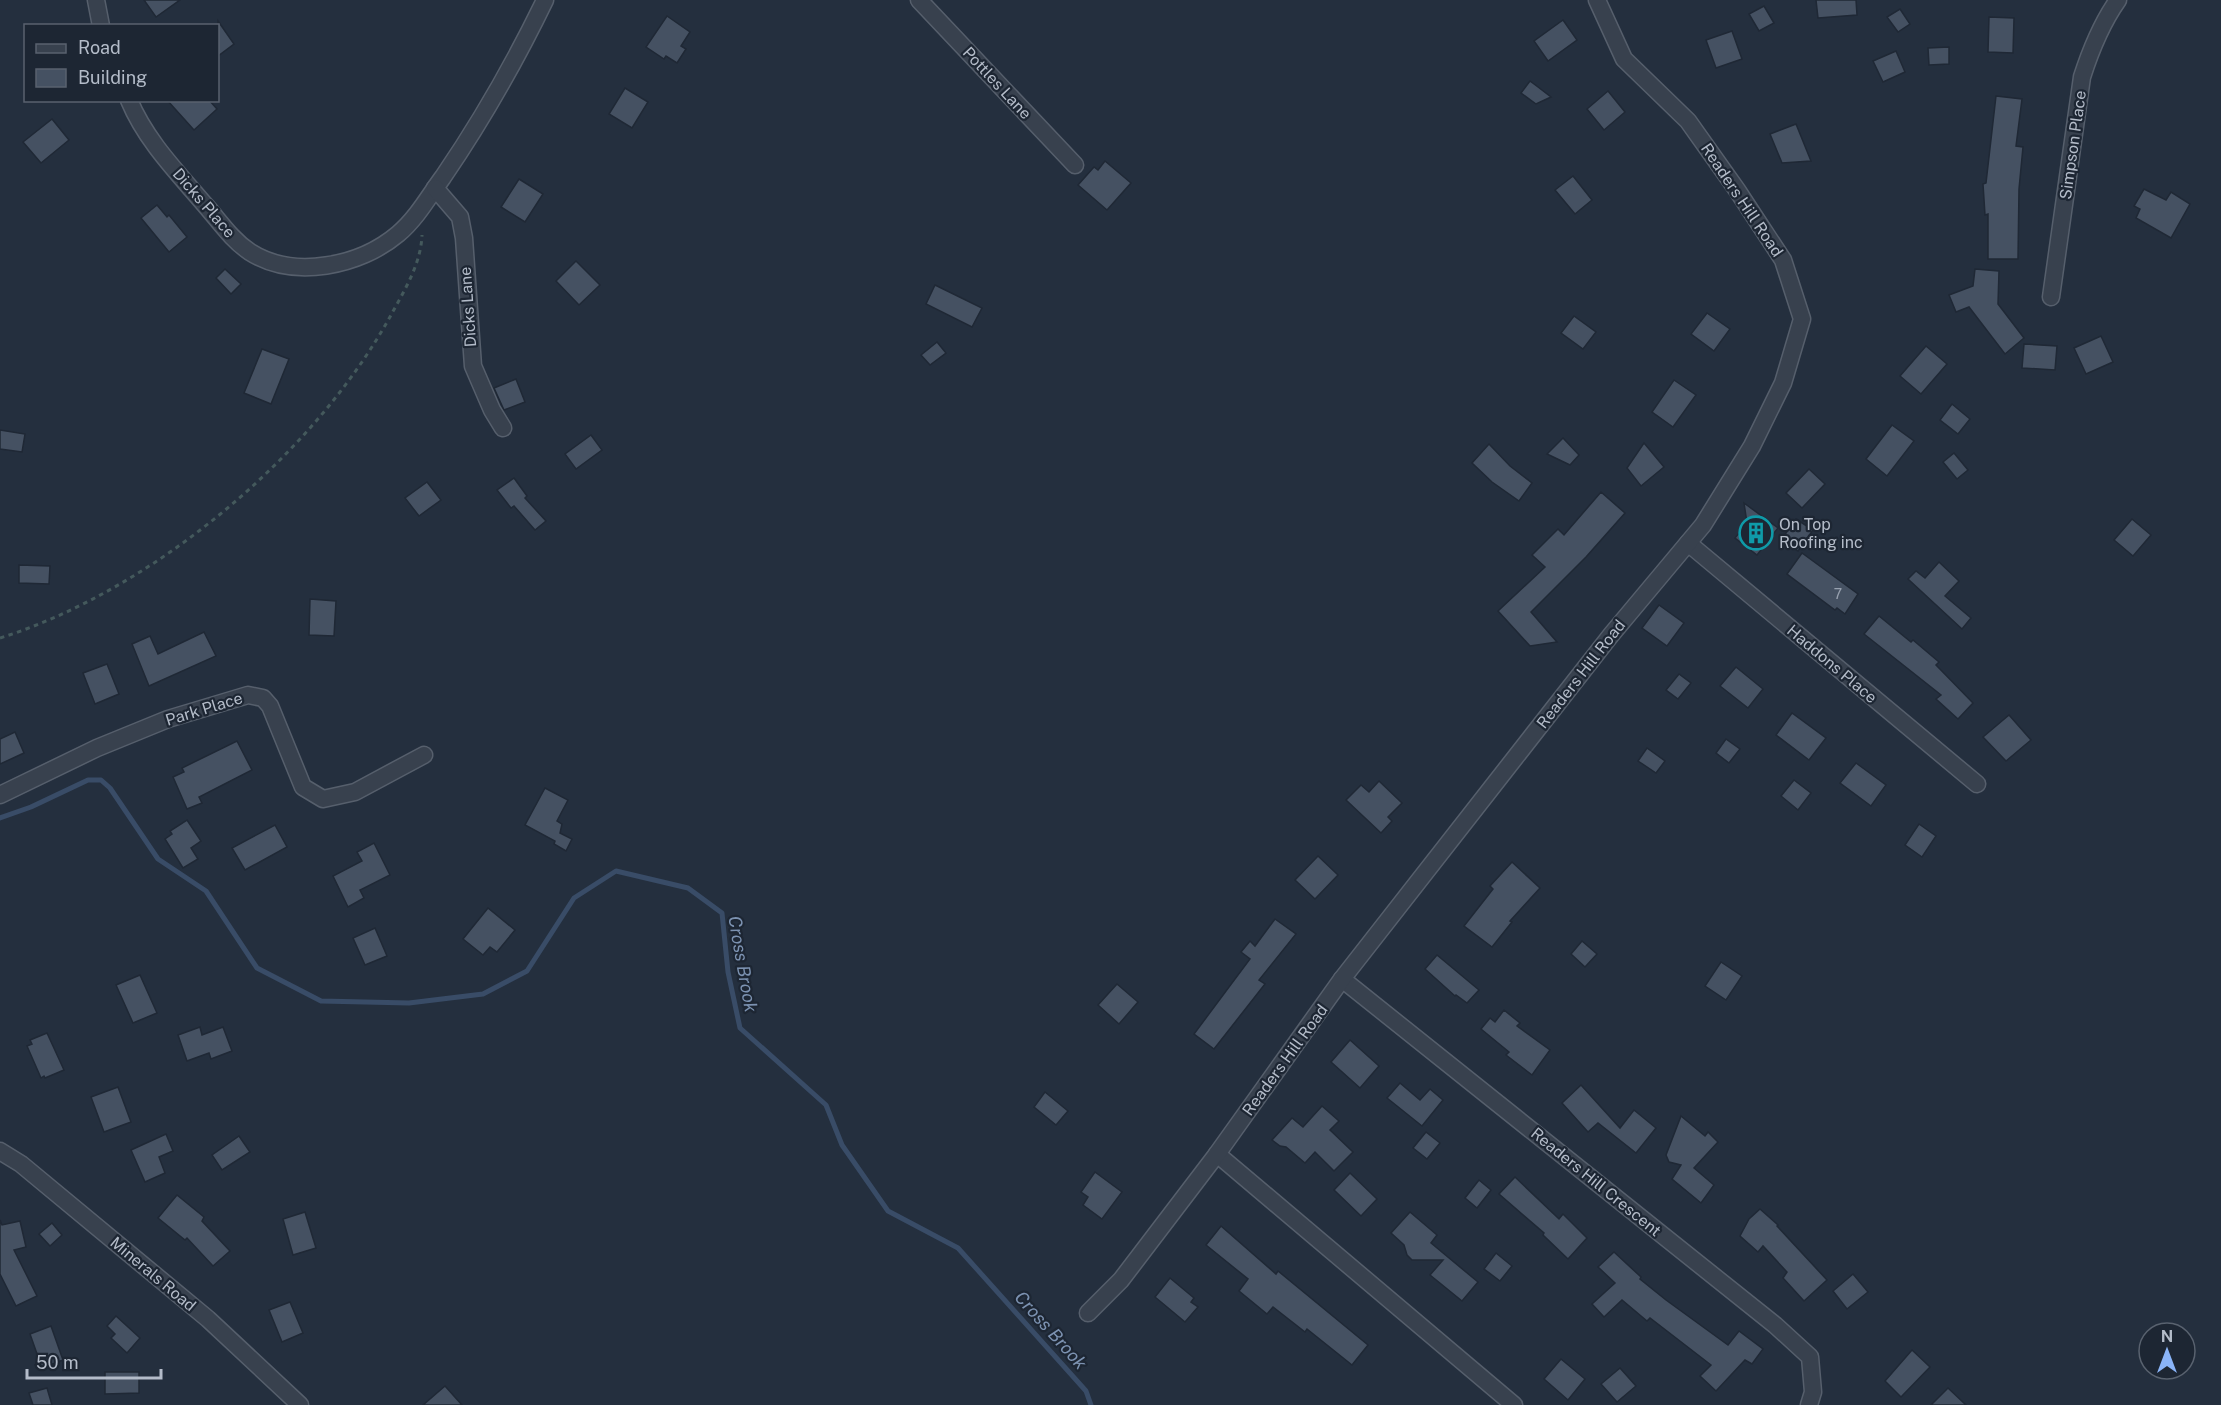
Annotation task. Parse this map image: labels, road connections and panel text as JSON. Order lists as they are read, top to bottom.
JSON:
{
  "streets": {
    "street": [
      "Pottles Lane",
      "Simpson Place",
      "Readers Hill Road",
      "Dicks Place",
      "Dicks Lane",
      "Haddons Place",
      "Park Place",
      "Readers Hill Crescent",
      "Minerals Road"
    ]
  },
  "crossings": [
    ["Readers Hill Road", "Haddons Place"],
    ["Readers Hill Road", "Readers Hill Crescent"],
    ["Dicks Place", "Dicks Lane"]
  ],
  "water": ["Cross Brook"],
  "places": {
    "building": ["On Top Roofing inc"]
  },
  "house_numbers": ["7"],
  "legend": ["Road", "Building"],
  "scale_bar": "50 m",
  "north": "top"
}
